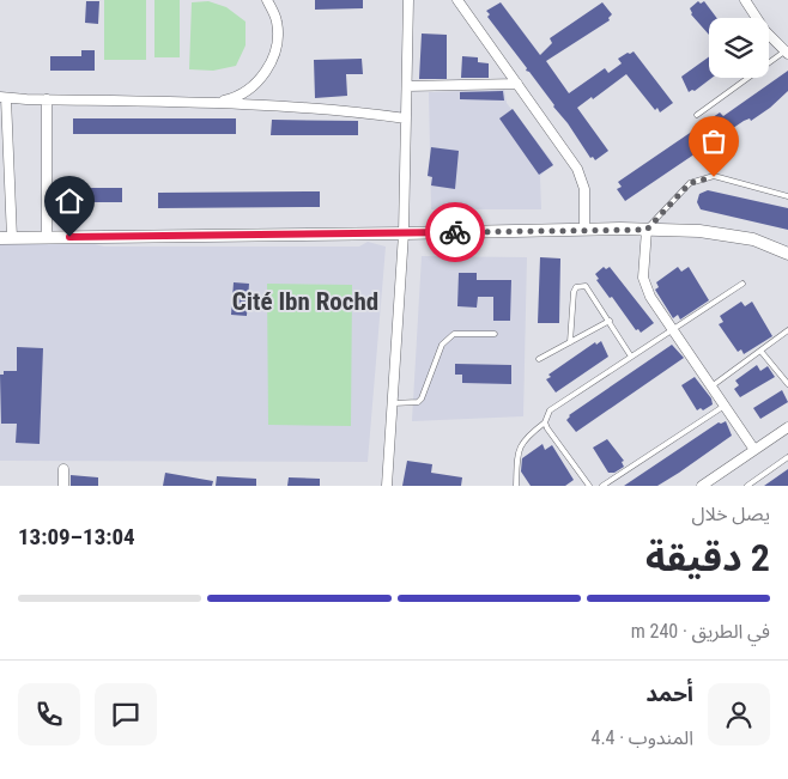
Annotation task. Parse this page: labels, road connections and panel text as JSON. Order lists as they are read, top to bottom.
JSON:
{
  "districts": ["Cité Ibn Rochd"],
  "page": {
    "heading": ["2 دقيقة", "يصل خلال", "13:04–13:09"],
    "panel": ["أحمد", "المندوب · 4.4"],
    "bar": "في الطريق · 240 m"
  }
}
